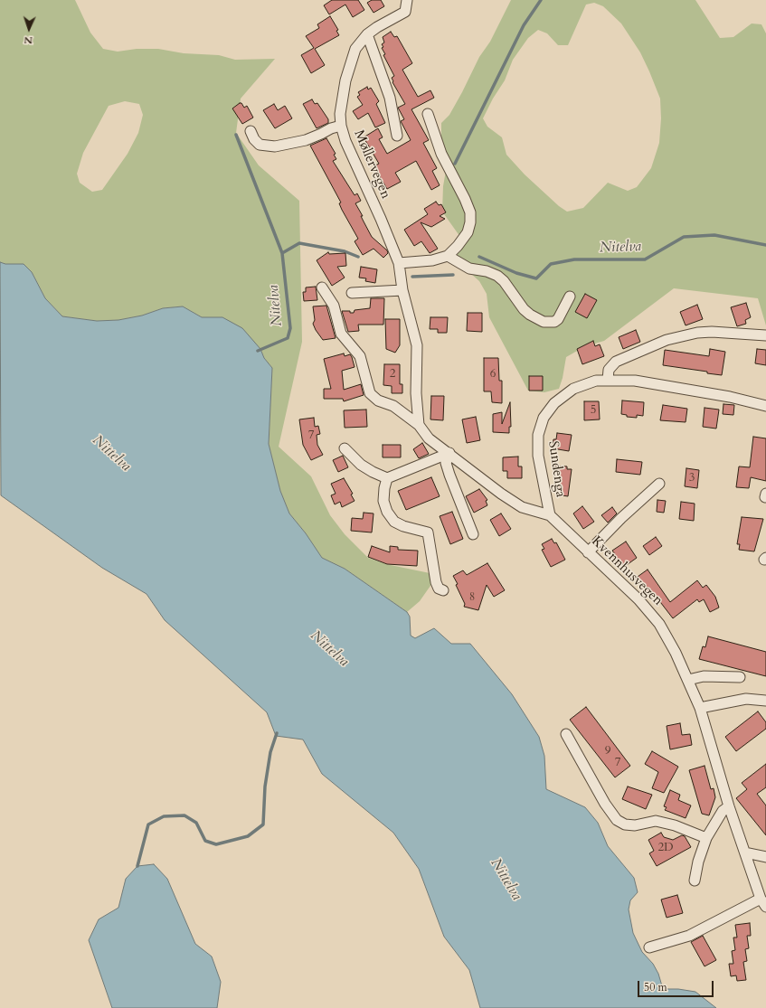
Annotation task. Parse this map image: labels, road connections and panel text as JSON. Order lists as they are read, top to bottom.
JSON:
{
  "streets": {
    "street": ["Møllervegen", "Sundenga", "Kvennhusvegen"]
  },
  "crossings": [
    ["Møllervegen", "Kvennhusvegen"],
    ["Sundenga", "Kvennhusvegen"]
  ],
  "water": ["Nitelva", "Nittelva"],
  "house_numbers": [
    "2",
    "6",
    "5",
    "7",
    "3",
    "8",
    "9",
    "7",
    "2D"
  ],
  "scale_bar": "50 m",
  "north": "bottom"
}
